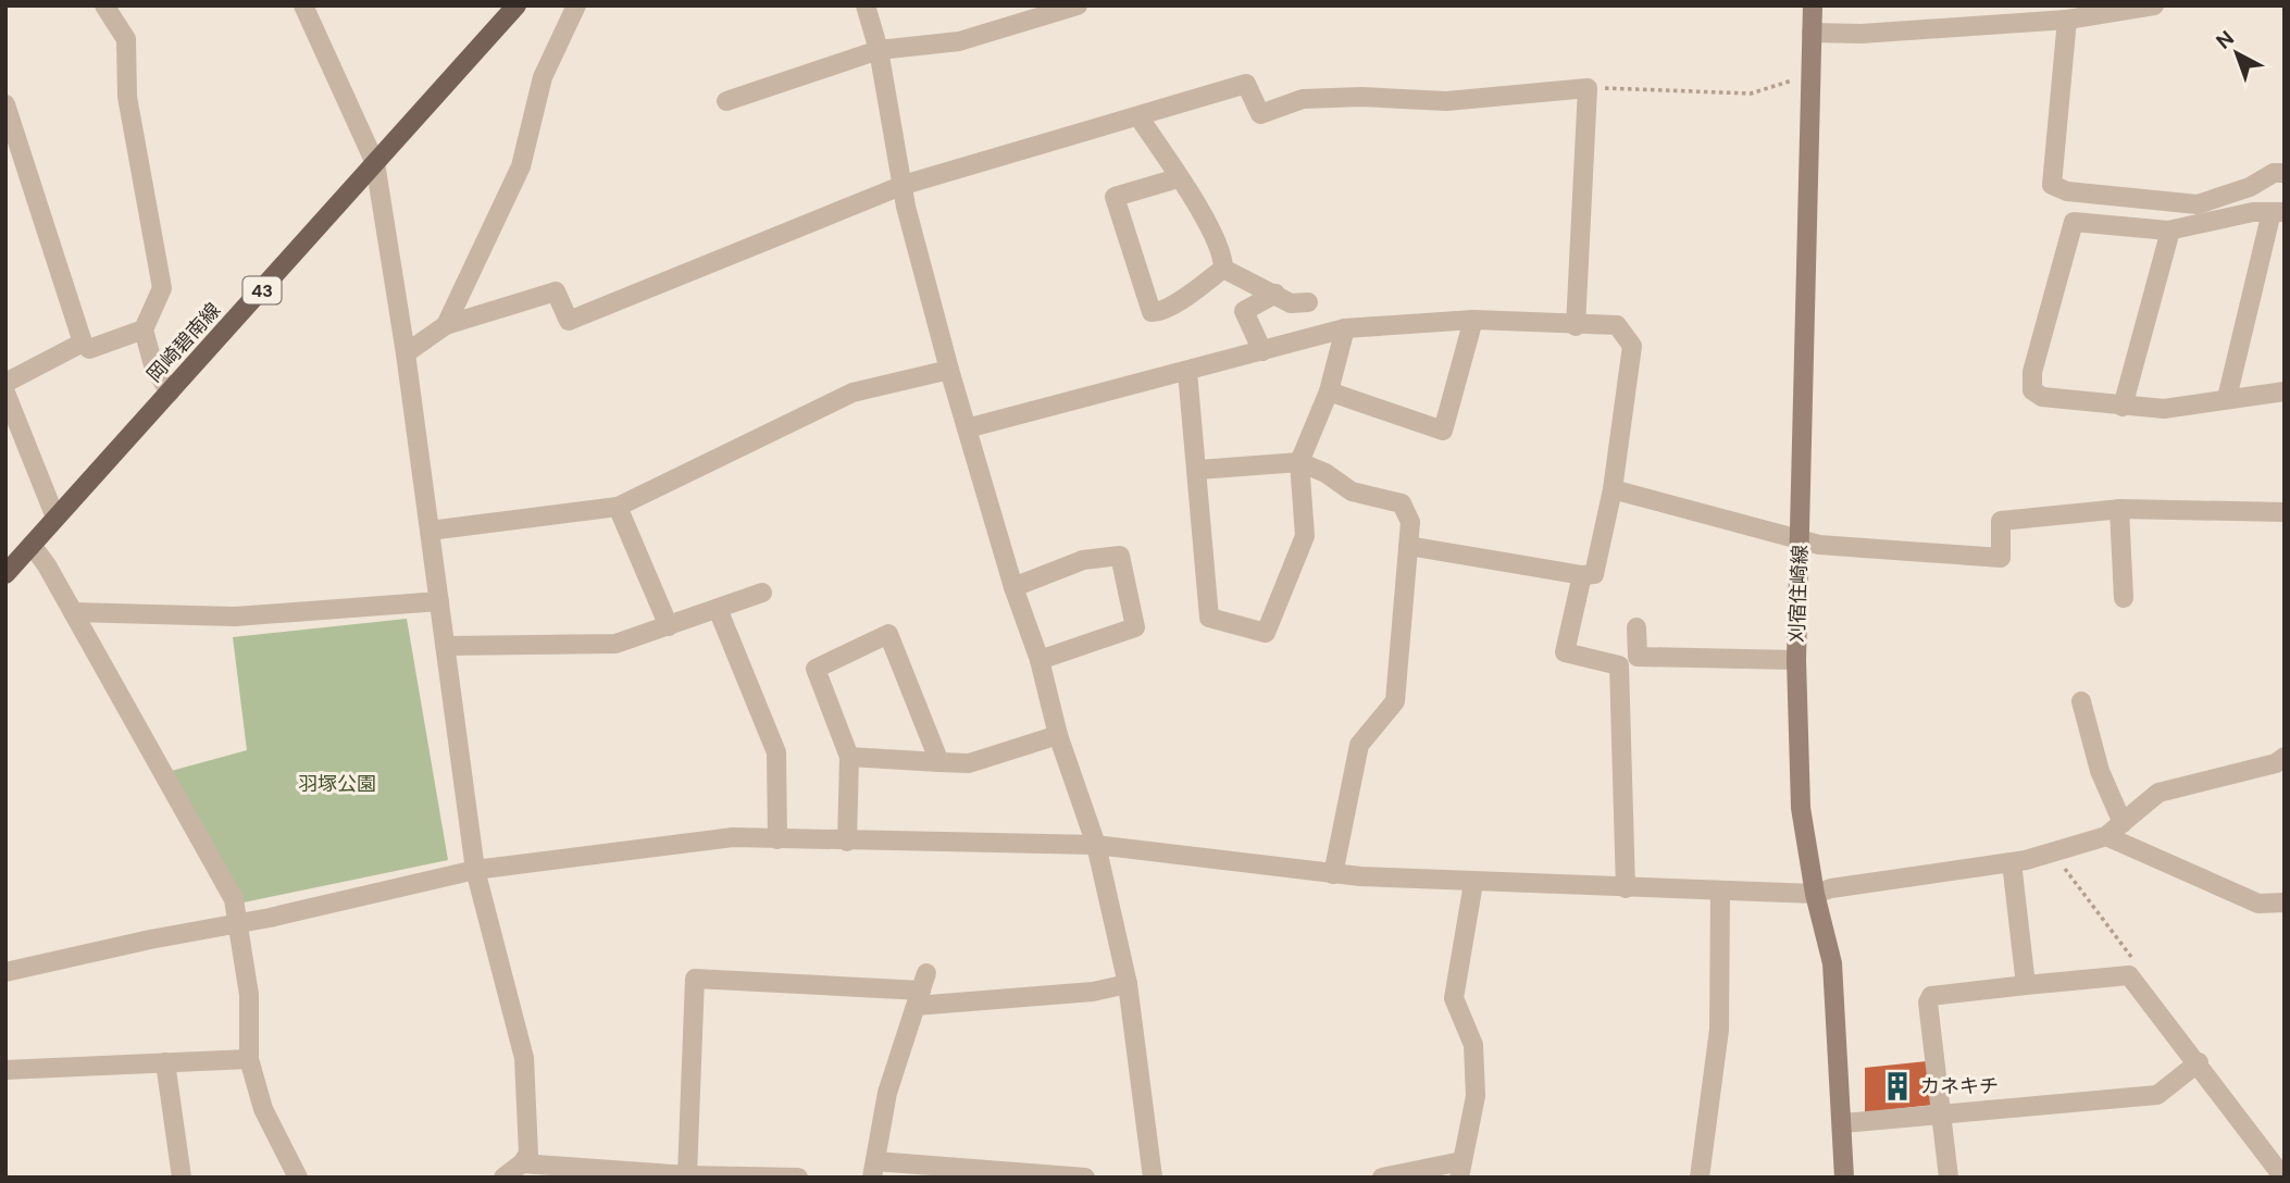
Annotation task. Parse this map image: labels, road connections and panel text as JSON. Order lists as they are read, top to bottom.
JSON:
{
  "streets": {
    "main road": ["43", "岡崎碧南線", "刈宿住崎線"]
  },
  "parks": ["羽塚公園"],
  "places": {
    "building": ["カネキチ"]
  },
  "north": "top left"
}
